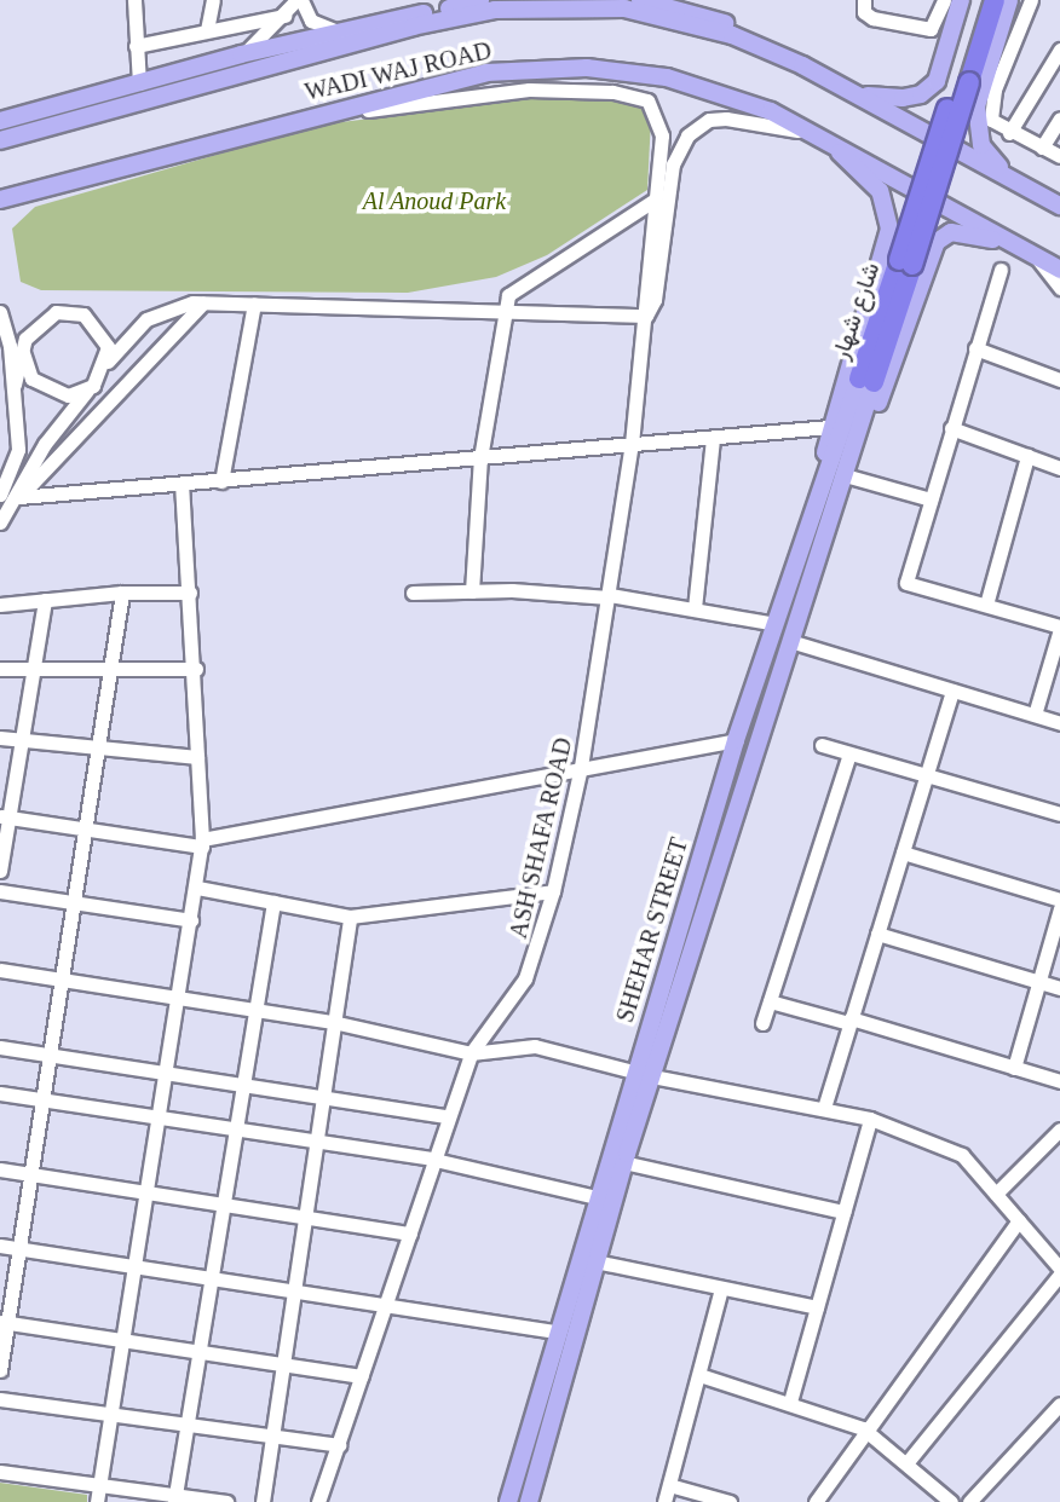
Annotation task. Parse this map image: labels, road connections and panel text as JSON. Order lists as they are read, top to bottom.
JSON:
{
  "streets": {
    "main road": ["WADI WAJ ROAD", "SHEHAR STREET"],
    "street": ["ASH SHAFA ROAD"]
  },
  "parks": ["Al Anoud Park"]
}
